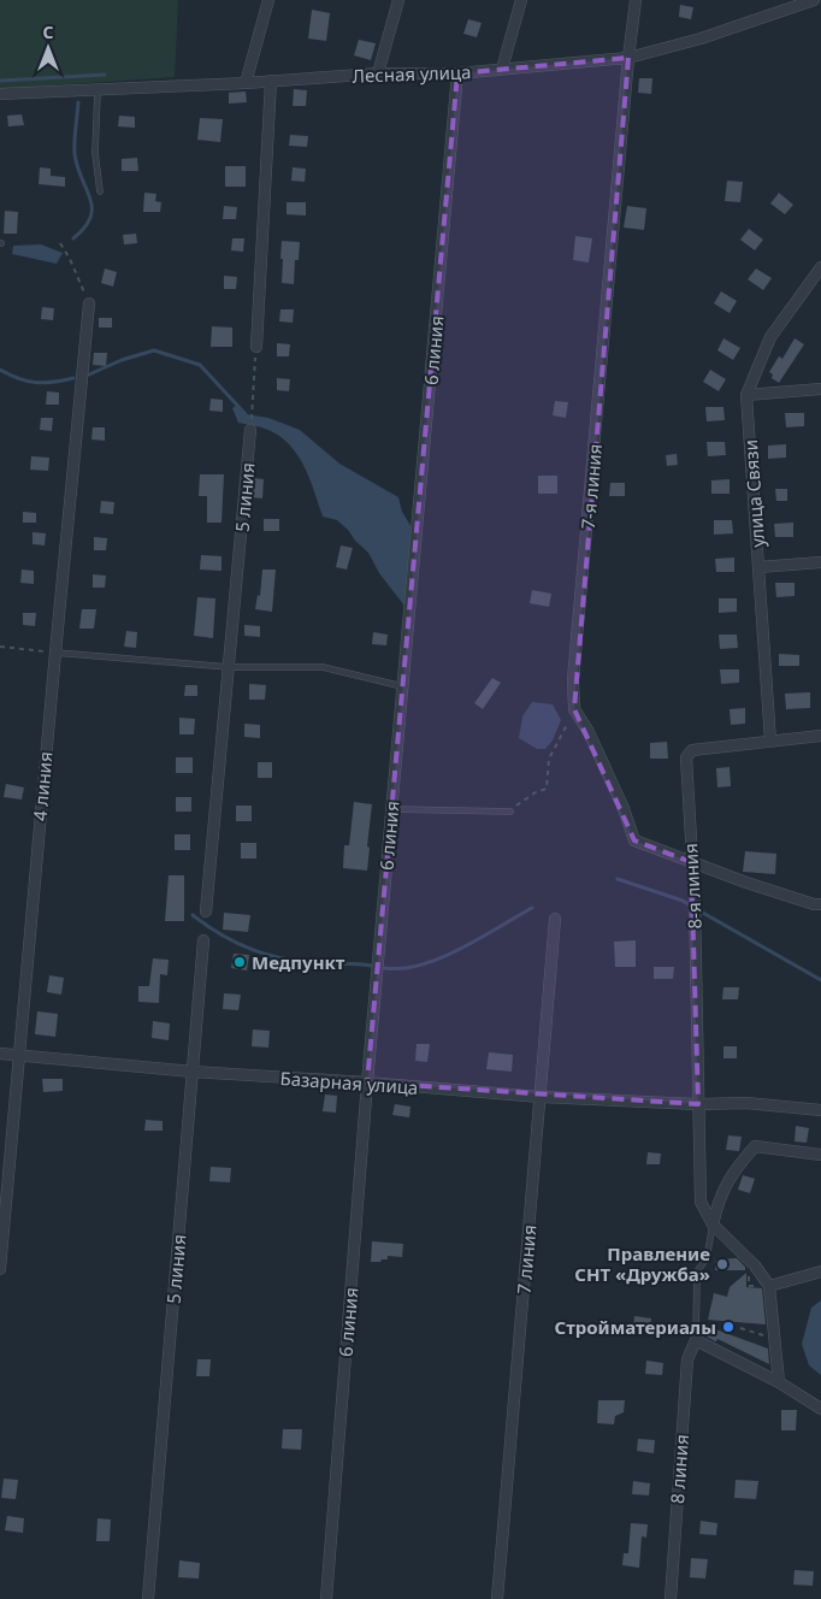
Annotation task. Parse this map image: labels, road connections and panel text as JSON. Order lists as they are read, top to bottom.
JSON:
{
  "streets": {
    "street": [
      "Лесная улица",
      "6 линия",
      "7-я линия",
      "улица Связи",
      "5 линия",
      "4 линия",
      "8-я линия",
      "Базарная улица",
      "7 линия",
      "8 линия"
    ]
  },
  "crossings": [
    ["Лесная улица", "6 линия"],
    ["Лесная улица", "7-я линия"],
    ["6 линия", "Базарная улица"],
    ["7-я линия", "8-я линия"],
    ["улица Связи", "8-я линия"],
    ["5 линия", "Базарная улица"],
    ["4 линия", "Базарная улица"],
    ["8-я линия", "Базарная улица"],
    ["Базарная улица", "7 линия"]
  ],
  "places": ["Медпункт", "Правление СНТ «Дружба»", "Стройматериалы"],
  "north": "top"
}
